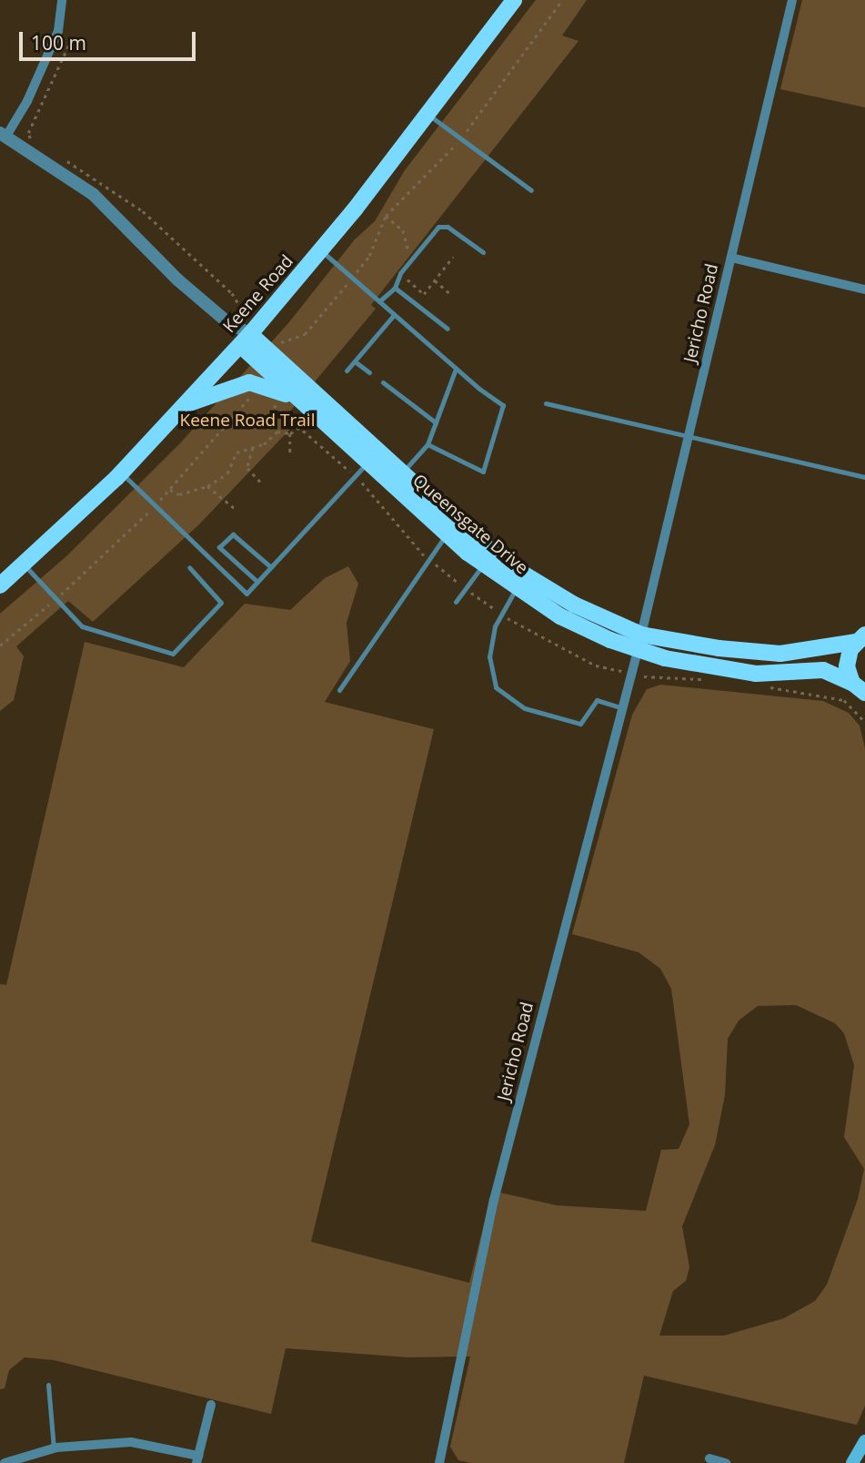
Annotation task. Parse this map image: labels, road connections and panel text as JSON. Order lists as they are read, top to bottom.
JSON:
{
  "streets": {
    "main road": ["Keene Road", "Queensgate Drive"],
    "street": ["Jericho Road"]
  },
  "crossings": [
    ["Keene Road", "Queensgate Drive"],
    ["Jericho Road", "Queensgate Drive"]
  ],
  "parks": ["Keene Road Trail"],
  "scale_bar": "100 m"
}
